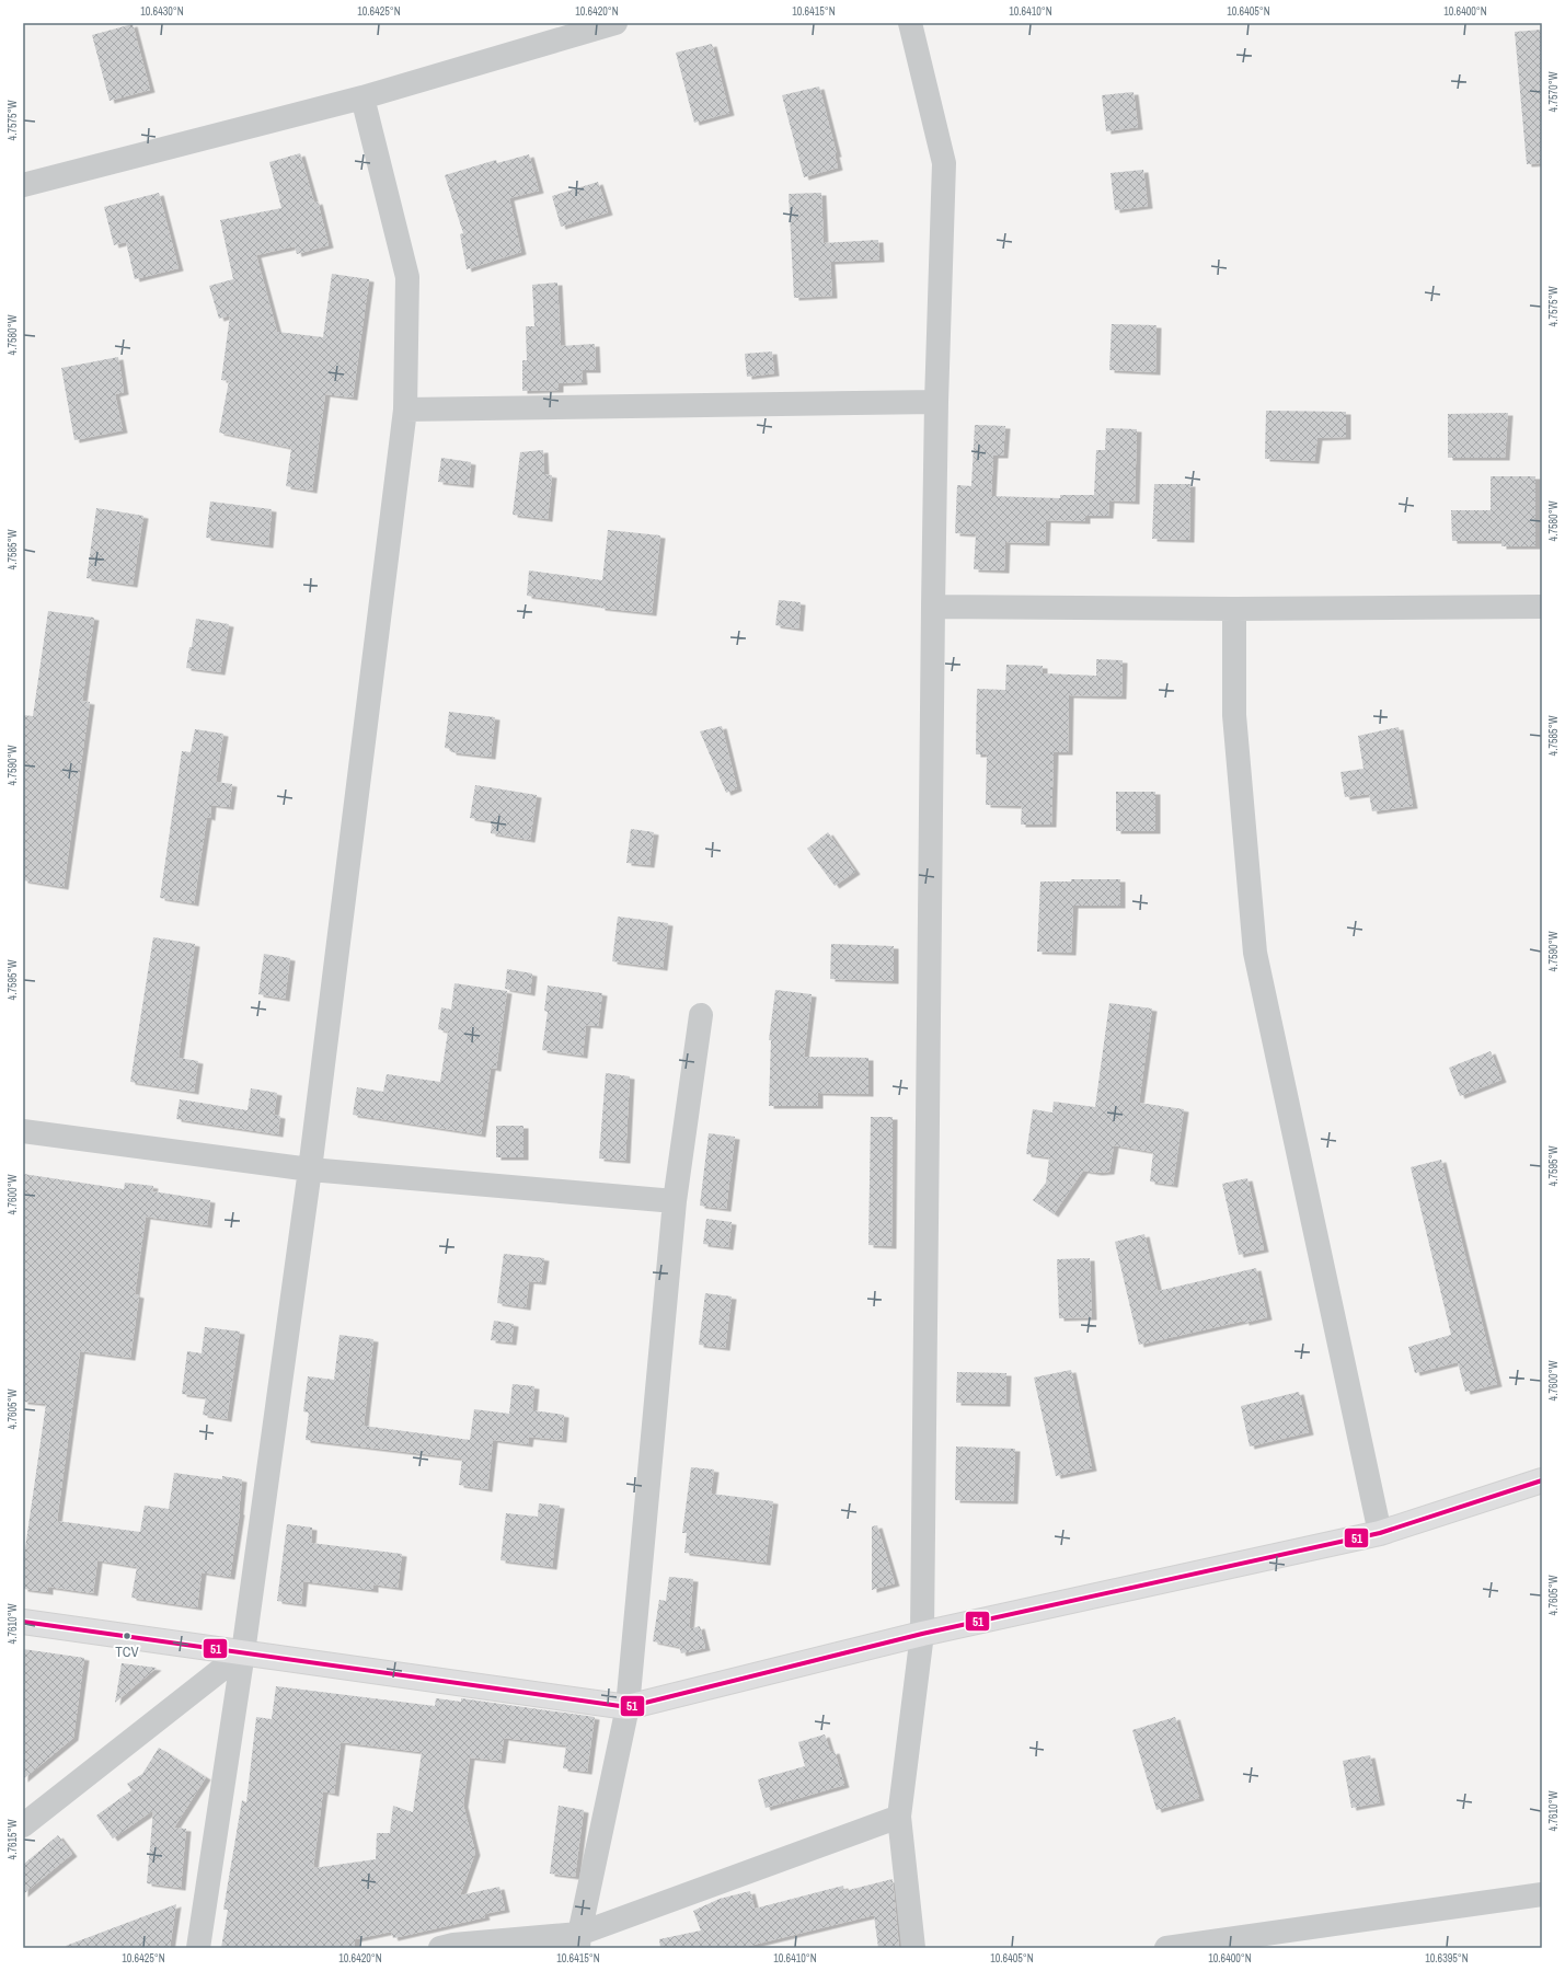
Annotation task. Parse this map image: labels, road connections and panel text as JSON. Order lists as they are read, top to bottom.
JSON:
{
  "places": ["TCV"],
  "lines": ["transit line 51"],
  "coordinates": [
    "10.6430°N",
    "10.6425°N",
    "10.6420°N",
    "10.6415°N",
    "10.6410°N",
    "10.6405°N",
    "10.6400°N",
    "4.7570°W",
    "4.7575°W",
    "4.7580°W",
    "4.7585°W",
    "4.7590°W",
    "4.7595°W",
    "4.7600°W",
    "4.7605°W",
    "4.7610°W",
    "4.7615°W",
    "10.6395°N"
  ]
}
